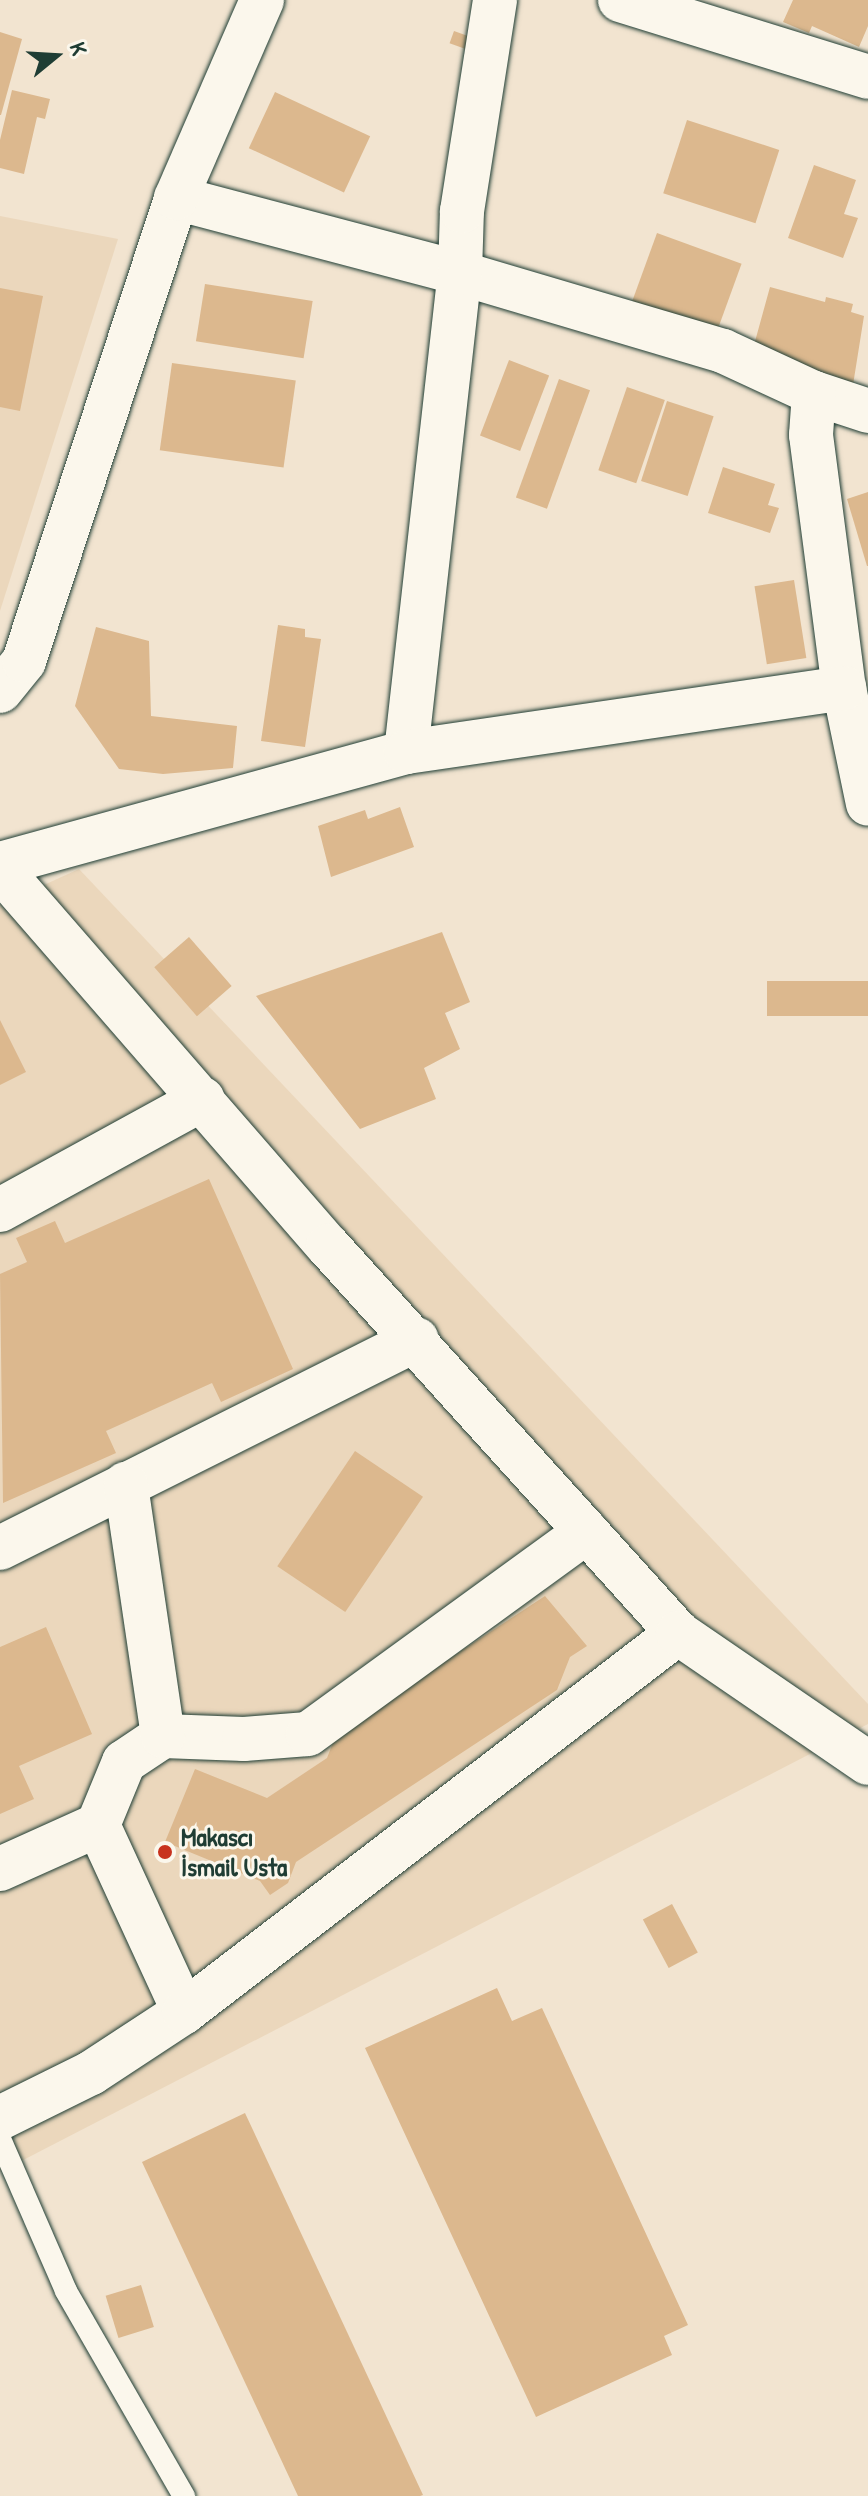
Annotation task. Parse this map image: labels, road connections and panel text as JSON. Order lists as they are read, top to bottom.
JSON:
{
  "places": ["Makascı İsmail Usta"],
  "north": "right"
}
